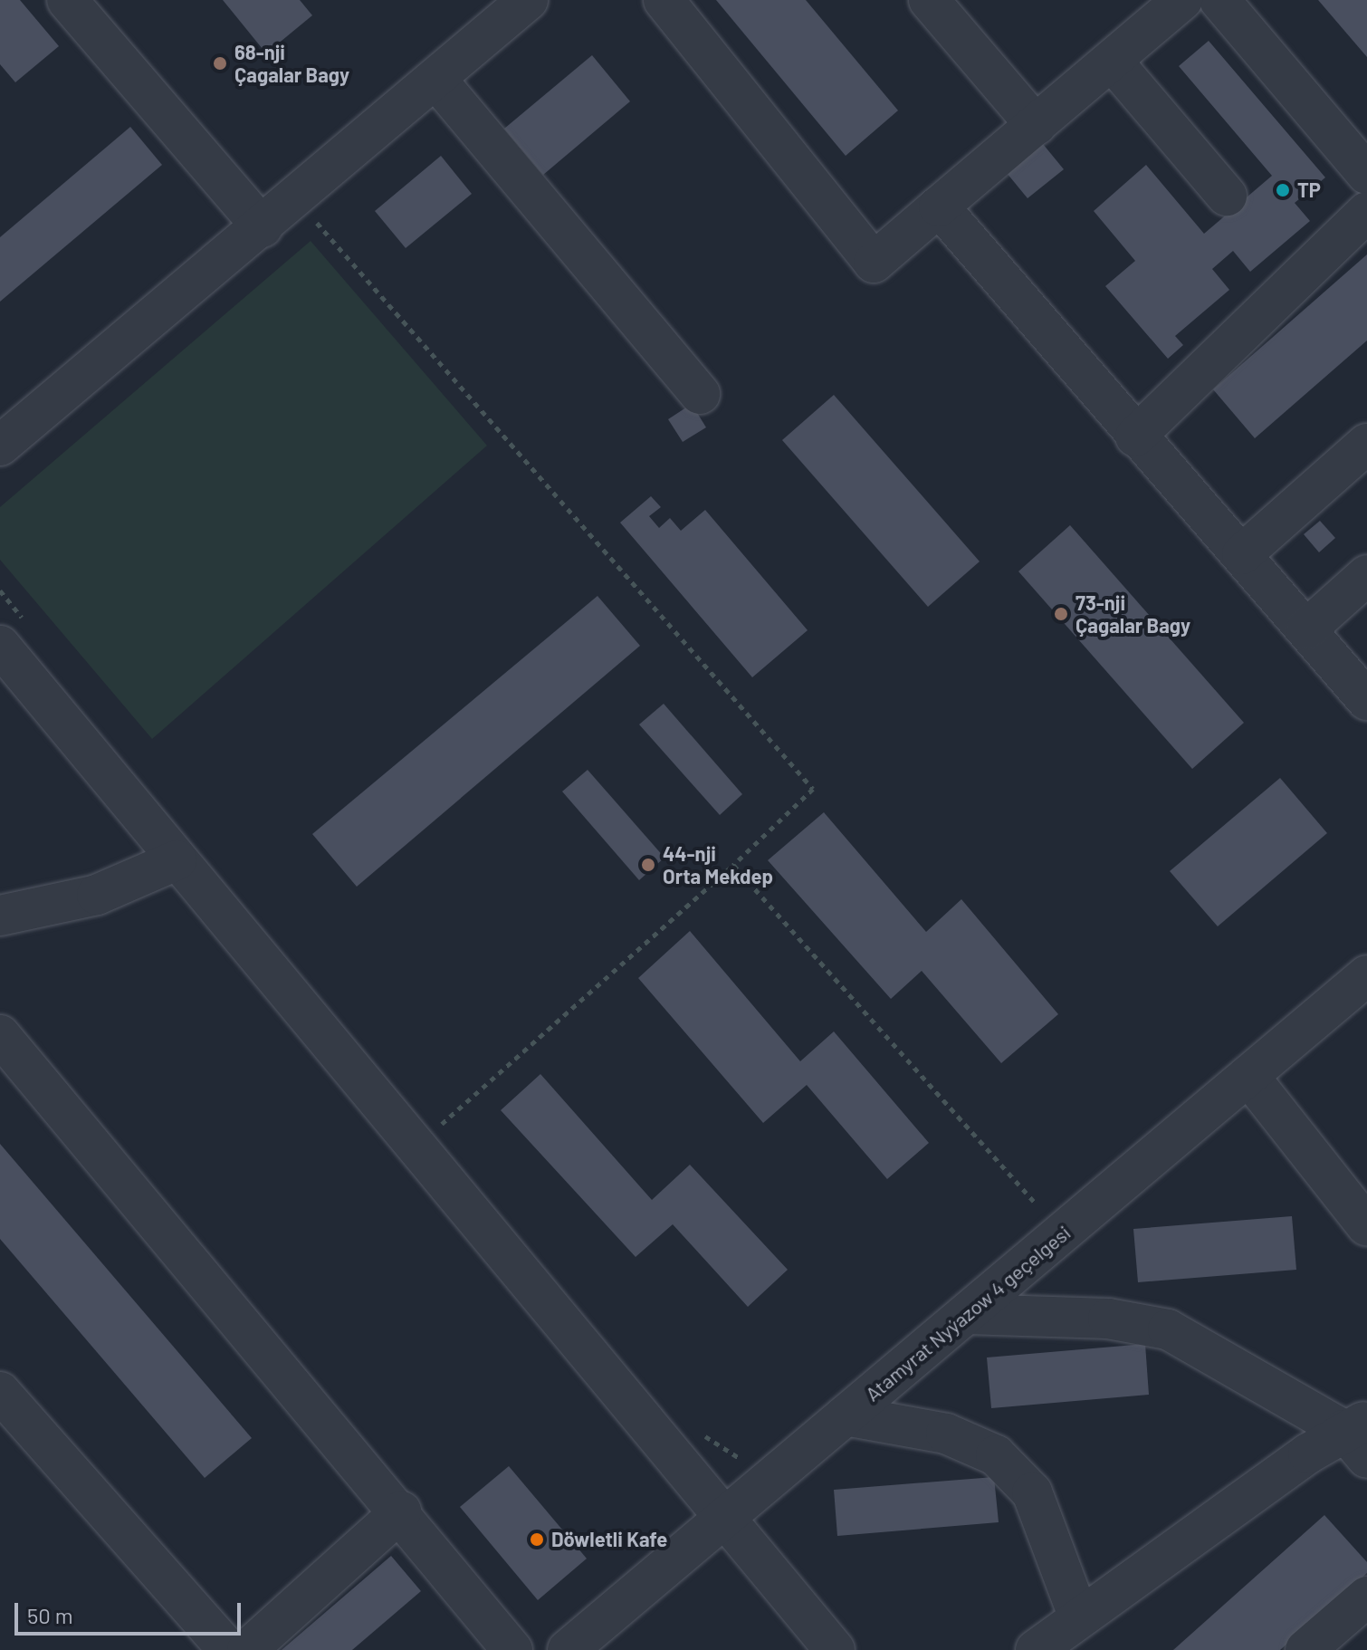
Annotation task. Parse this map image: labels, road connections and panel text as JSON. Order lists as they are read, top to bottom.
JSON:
{
  "streets": {
    "street": ["Atamyrat Nyýazow 4 geçelgesi"]
  },
  "places": [
    "68-nji Çagalar Bagy",
    "TP",
    "73-nji Çagalar Bagy",
    "44-nji Orta Mekdep",
    "Döwletli Kafe"
  ],
  "scale_bar": "50 m"
}
